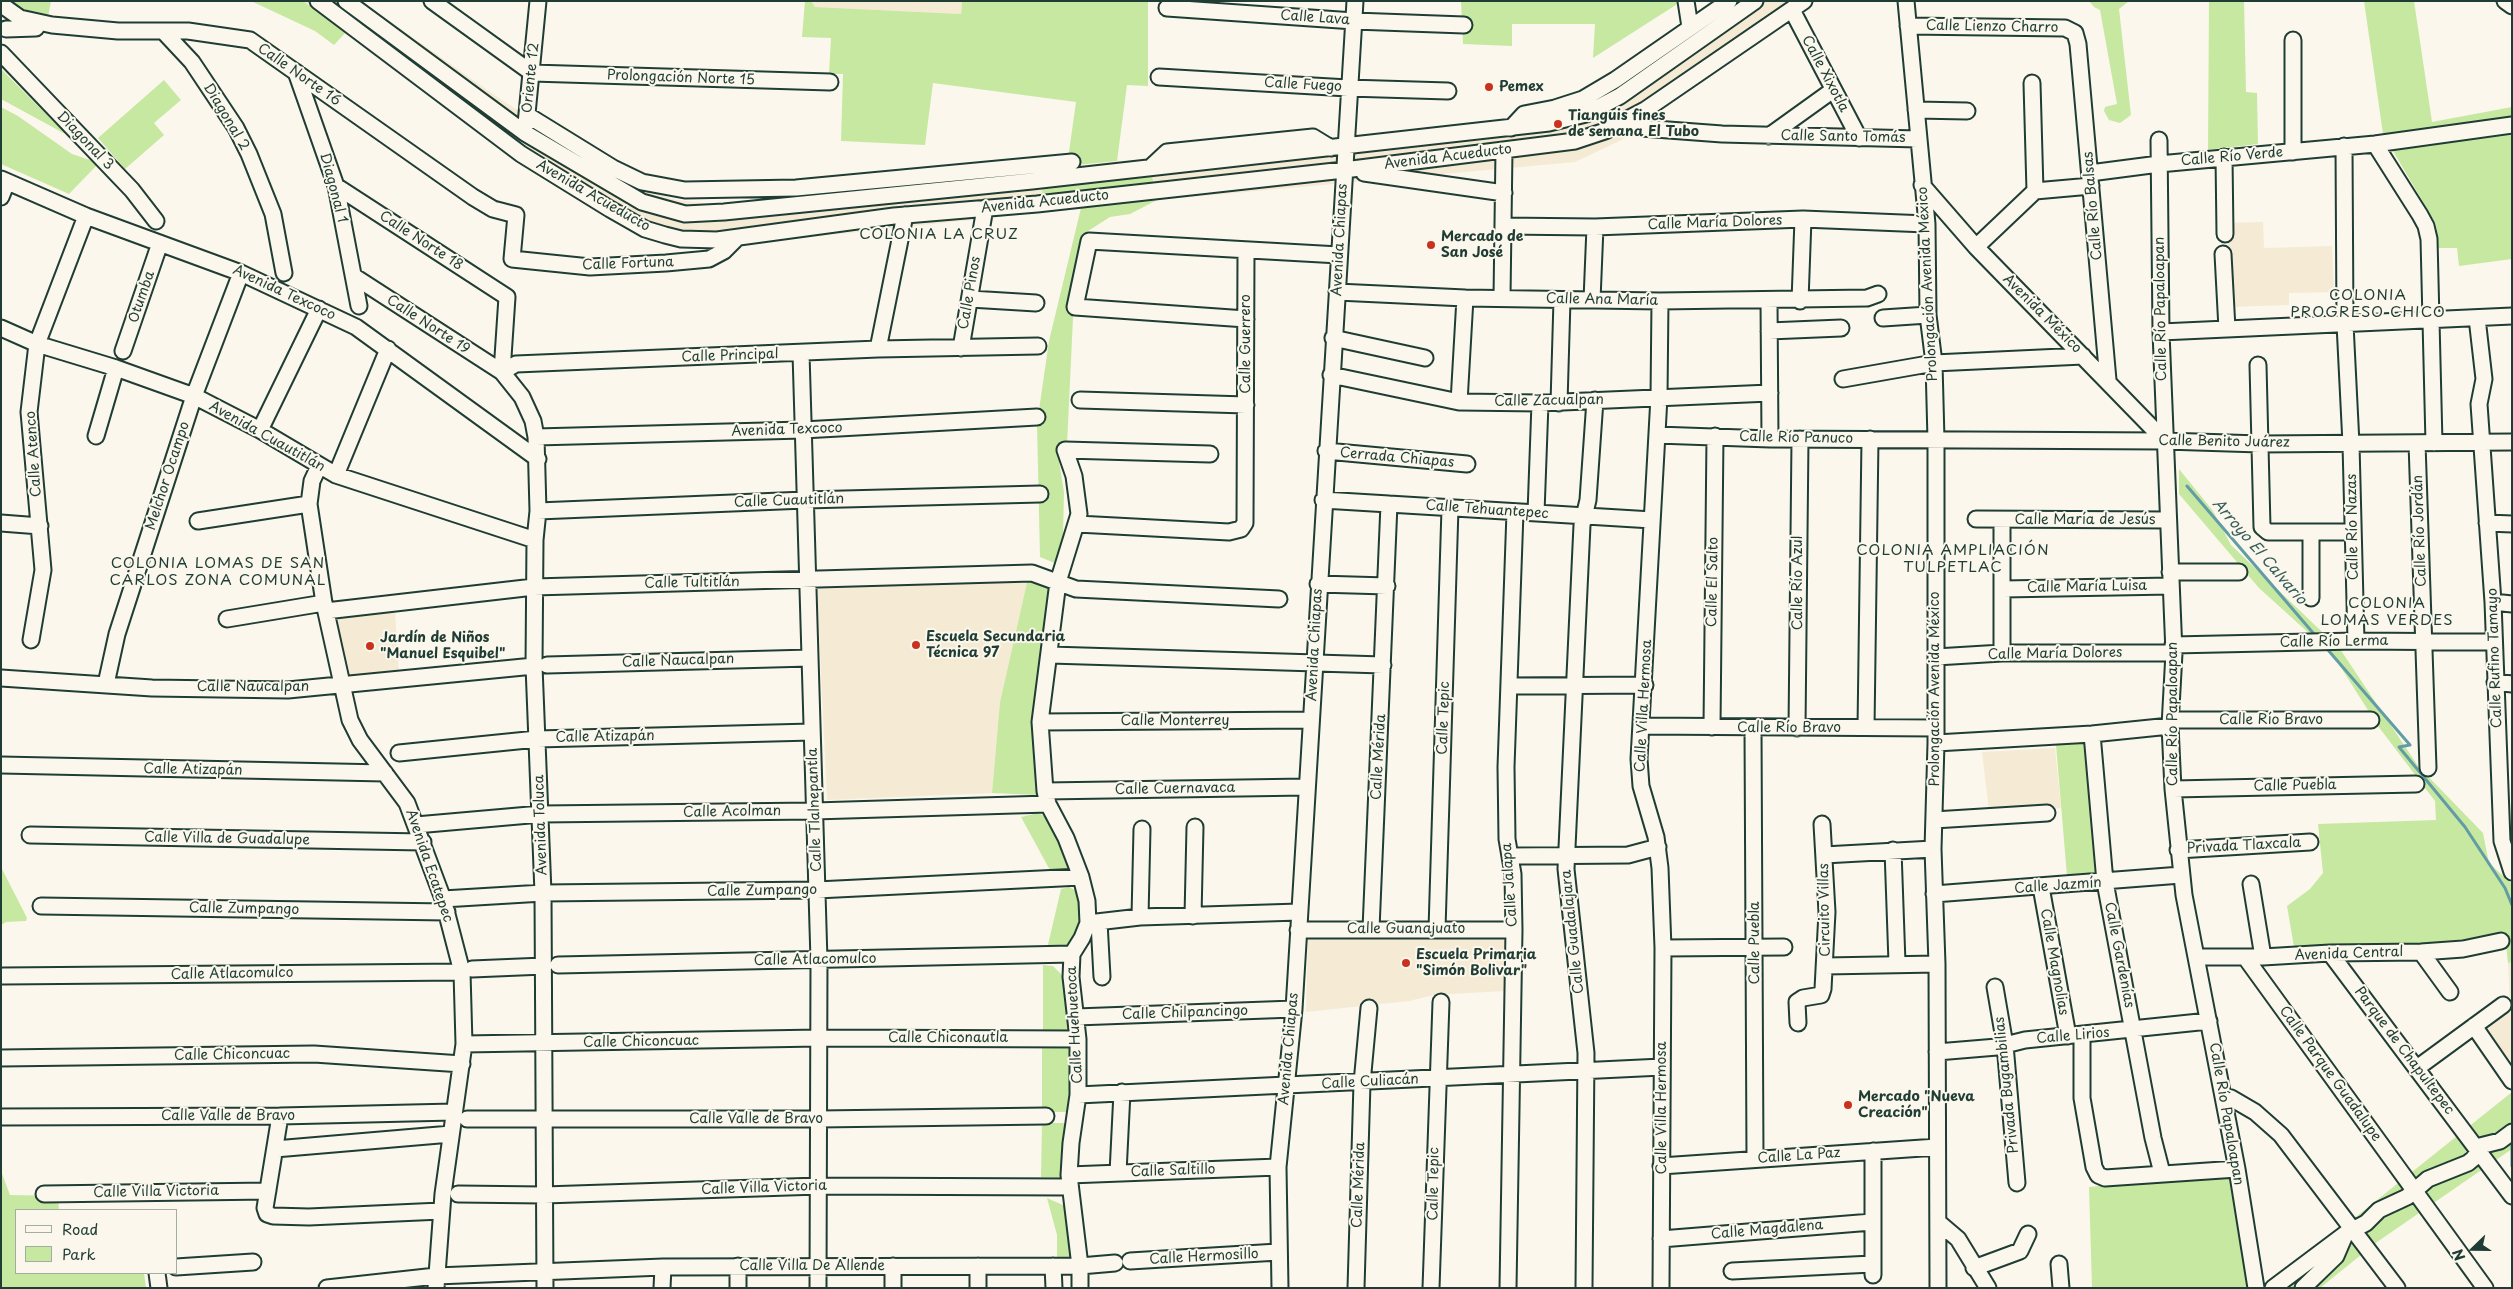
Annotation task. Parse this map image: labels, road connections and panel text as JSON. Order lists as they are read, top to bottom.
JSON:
{
  "streets": {
    "street": [
      "Calle Lava",
      "Calle Lienzo Charro",
      "Calle Xixotla",
      "Calle Norte 16",
      "Oriente 12",
      "Prolongación Norte 15",
      "Calle Fuego",
      "Diagonal 2",
      "Calle Santo Tomás",
      "Diagonal 3",
      "Avenida Acueducto",
      "Calle Río Verde",
      "Diagonal 1",
      "Calle Río Balsas",
      "Calle María Dolores",
      "Avenida Chiapas",
      "Calle Norte 18",
      "Calle Fortuna",
      "Prolongación Avenida México",
      "Avenida Texcoco",
      "Calle Pinos",
      "Otumba",
      "Calle Ana María",
      "Calle Río Papaloapan",
      "Avenida México",
      "Calle Norte 19",
      "Calle Guerrero",
      "Calle Principal",
      "Calle Zacualpan",
      "Avenida Cuautitlán",
      "Calle Río Panuco",
      "Calle Benito Juárez",
      "Calle Atenco",
      "Cerrada Chiapas",
      "Melchor Ocampo",
      "Calle Cuautitlán",
      "Calle Tehuantepec",
      "Calle María de Jesús",
      "Calle Río Nazas",
      "Calle Río Jordán",
      "Calle El Salto",
      "Calle Tultitlán",
      "Calle Río Azul",
      "Calle María Luisa",
      "Calle Río Lerma",
      "Calle Rufino Tamayo",
      "Calle Naucalpan",
      "Calle Villa Hermosa",
      "Calle Tepic",
      "Calle Río Bravo",
      "Calle Monterrey",
      "Calle Atizapán",
      "Calle Mérida",
      "Calle Puebla",
      "Calle Cuernavaca",
      "Calle Tlalnepantla",
      "Calle Acolman",
      "Avenida Toluca",
      "Calle Villa de Guadalupe",
      "Privada Tlaxcala",
      "Avenida Ecatepec",
      "Calle Jalapa",
      "Calle Jazmín",
      "Calle Zumpango",
      "Circuito Villas",
      "Calle Guanajuato",
      "Calle Guadalajara",
      "Avenida Central",
      "Calle Gardenías",
      "Calle Atlacomulco",
      "Calle Magnolias",
      "Calle Chilpancingo",
      "Calle Huehuetoca",
      "Calle Lirios",
      "Calle Chiconautla",
      "Calle Chiconcuac",
      "Parque de Chapultepec",
      "Calle Parque Guadalupe",
      "Calle Culiacán",
      "Privada Bugambilias",
      "Calle Valle de Bravo",
      "Calle La Paz",
      "Calle Saltillo",
      "Calle Villa Victoria",
      "Calle Magdalena",
      "Calle Hermosillo",
      "Calle Villa De Allende"
    ]
  },
  "crossings": [
    ["Calle Lava", "Avenida Chiapas"],
    ["Calle Lienzo Charro", "Calle Río Balsas"],
    ["Calle Lienzo Charro", "Prolongación Avenida México"],
    ["Calle Xixotla", "Calle Santo Tomás"],
    ["Calle Xixotla", "Avenida Acueducto"],
    ["Calle Norte 16", "Diagonal 2"],
    ["Calle Norte 16", "Diagonal 3"],
    ["Calle Norte 16", "Diagonal 1"],
    ["Calle Norte 16", "Calle Fortuna"],
    ["Oriente 12", "Prolongación Norte 15"],
    ["Oriente 12", "Avenida Acueducto"],
    ["Calle Fuego", "Avenida Chiapas"],
    ["Calle Santo Tomás", "Avenida Acueducto"],
    ["Calle Santo Tomás", "Prolongación Avenida México"],
    ["Avenida Acueducto", "Avenida Chiapas"],
    ["Avenida Acueducto", "Calle Fortuna"],
    ["Avenida Acueducto", "Calle Pinos"],
    ["Calle Río Verde", "Calle Río Balsas"],
    ["Calle Río Verde", "Calle Río Papaloapan"],
    ["Calle Río Verde", "Calle Río Nazas"],
    ["Diagonal 1", "Calle Norte 18"],
    ["Diagonal 1", "Calle Norte 19"],
    ["Calle Río Balsas", "Avenida México"],
    ["Calle María Dolores", "Prolongación Avenida México"],
    ["Calle María Dolores", "Calle Río Papaloapan"],
    ["Calle María Dolores", "Calle María de Jesús"],
    ["Calle María Dolores", "Calle Río Lerma"],
    ["Avenida Chiapas", "Calle Ana María"],
    ["Avenida Chiapas", "Calle Zacualpan"],
    ["Avenida Chiapas", "Cerrada Chiapas"],
    ["Avenida Chiapas", "Calle Tehuantepec"],
    ["Avenida Chiapas", "Calle Monterrey"],
    ["Avenida Chiapas", "Calle Cuernavaca"],
    ["Avenida Chiapas", "Calle Guanajuato"],
    ["Avenida Chiapas", "Calle Chilpancingo"],
    ["Avenida Chiapas", "Calle Culiacán"],
    ["Avenida Chiapas", "Calle Saltillo"],
    ["Avenida Chiapas", "Calle Hermosillo"],
    ["Calle Norte 18", "Calle Norte 19"],
    ["Calle Norte 18", "Calle Principal"],
    ["Calle Norte 18", "Avenida Toluca"],
    ["Prolongación Avenida México", "Avenida México"],
    ["Prolongación Avenida México", "Calle Río Panuco"],
    ["Prolongación Avenida México", "Calle Benito Juárez"],
    ["Prolongación Avenida México", "Calle Río Bravo"],
    ["Prolongación Avenida México", "Calle Jazmín"],
    ["Prolongación Avenida México", "Circuito Villas"],
    ["Prolongación Avenida México", "Calle Lirios"],
    ["Prolongación Avenida México", "Calle La Paz"],
    ["Avenida Texcoco", "Otumba"],
    ["Avenida Texcoco", "Calle Atenco"],
    ["Avenida Texcoco", "Melchor Ocampo"],
    ["Avenida Texcoco", "Calle Tlalnepantla"],
    ["Avenida Texcoco", "Avenida Toluca"],
    ["Calle Pinos", "Calle Principal"],
    ["Calle Ana María", "Calle Villa Hermosa"],
    ["Calle Río Papaloapan", "Avenida México"],
    ["Calle Río Papaloapan", "Calle Benito Juárez"],
    ["Calle Río Papaloapan", "Calle María de Jesús"],
    ["Calle Río Papaloapan", "Calle María Luisa"],
    ["Calle Río Papaloapan", "Calle Río Lerma"],
    ["Calle Río Papaloapan", "Calle Río Bravo"],
    ["Calle Río Papaloapan", "Calle Puebla"],
    ["Calle Río Papaloapan", "Privada Tlaxcala"],
    ["Calle Río Papaloapan", "Calle Jazmín"],
    ["Calle Río Papaloapan", "Avenida Central"],
    ["Calle Río Papaloapan", "Calle Lirios"],
    ["Avenida México", "Calle Benito Juárez"],
    ["Calle Norte 19", "Calle Principal"],
    ["Calle Norte 19", "Avenida Toluca"],
    ["Calle Guerrero", "Calle Huehuetoca"],
    ["Calle Principal", "Calle Tlalnepantla"],
    ["Calle Principal", "Avenida Toluca"],
    ["Calle Zacualpan", "Calle Villa Hermosa"],
    ["Calle Zacualpan", "Calle Guadalajara"],
    ["Avenida Cuautitlán", "Calle Atenco"],
    ["Avenida Cuautitlán", "Melchor Ocampo"],
    ["Avenida Cuautitlán", "Avenida Toluca"],
    ["Avenida Cuautitlán", "Avenida Ecatepec"],
    ["Calle Río Panuco", "Calle Benito Juárez"],
    ["Calle Río Panuco", "Calle El Salto"],
    ["Calle Río Panuco", "Calle Río Azul"],
    ["Calle Río Panuco", "Calle Villa Hermosa"],
    ["Calle Benito Juárez", "Calle Río Nazas"],
    ["Calle Benito Juárez", "Calle Río Jordán"],
    ["Calle Benito Juárez", "Calle Rufino Tamayo"],
    ["Melchor Ocampo", "Calle Naucalpan"],
    ["Calle Cuautitlán", "Calle Tlalnepantla"],
    ["Calle Cuautitlán", "Avenida Toluca"],
    ["Calle Tehuantepec", "Calle Villa Hermosa"],
    ["Calle Tehuantepec", "Calle Tepic"],
    ["Calle Tehuantepec", "Calle Mérida"],
    ["Calle Tehuantepec", "Calle Jalapa"],
    ["Calle Tehuantepec", "Calle Guadalajara"],
    ["Calle María de Jesús", "Calle María Luisa"],
    ["Calle Río Nazas", "Calle Río Lerma"],
    ["Calle Río Jordán", "Calle Río Lerma"],
    ["Calle El Salto", "Calle Río Bravo"],
    ["Calle Tultitlán", "Calle Tlalnepantla"],
    ["Calle Tultitlán", "Avenida Toluca"],
    ["Calle Tultitlán", "Avenida Ecatepec"],
    ["Calle Tultitlán", "Calle Huehuetoca"],
    ["Calle Río Azul", "Calle Río Bravo"],
    ["Calle Río Lerma", "Calle Rufino Tamayo"],
    ["Calle Naucalpan", "Calle Tlalnepantla"],
    ["Calle Naucalpan", "Avenida Toluca"],
    ["Calle Naucalpan", "Avenida Ecatepec"],
    ["Calle Villa Hermosa", "Calle Río Bravo"],
    ["Calle Villa Hermosa", "Calle Culiacán"],
    ["Calle Villa Hermosa", "Calle La Paz"],
    ["Calle Villa Hermosa", "Calle Magdalena"],
    ["Calle Tepic", "Calle Guanajuato"],
    ["Calle Tepic", "Calle Culiacán"],
    ["Calle Río Bravo", "Calle Puebla"],
    ["Calle Río Bravo", "Calle Gardenías"],
    ["Calle Monterrey", "Calle Huehuetoca"],
    ["Calle Atizapán", "Calle Tlalnepantla"],
    ["Calle Atizapán", "Avenida Toluca"],
    ["Calle Atizapán", "Avenida Ecatepec"],
    ["Calle Mérida", "Calle Guanajuato"],
    ["Calle Mérida", "Calle Culiacán"],
    ["Calle Puebla", "Calle La Paz"],
    ["Calle Cuernavaca", "Calle Acolman"],
    ["Calle Cuernavaca", "Calle Huehuetoca"],
    ["Calle Tlalnepantla", "Calle Acolman"],
    ["Calle Tlalnepantla", "Calle Zumpango"],
    ["Calle Tlalnepantla", "Calle Atlacomulco"],
    ["Calle Tlalnepantla", "Calle Chiconautla"],
    ["Calle Tlalnepantla", "Calle Chiconcuac"],
    ["Calle Tlalnepantla", "Calle Valle de Bravo"],
    ["Calle Tlalnepantla", "Calle Villa Victoria"],
    ["Calle Tlalnepantla", "Calle Villa De Allende"],
    ["Calle Acolman", "Avenida Toluca"],
    ["Calle Acolman", "Avenida Ecatepec"],
    ["Calle Acolman", "Calle Huehuetoca"],
    ["Avenida Toluca", "Calle Zumpango"],
    ["Avenida Toluca", "Calle Atlacomulco"],
    ["Avenida Toluca", "Calle Chiconcuac"],
    ["Avenida Toluca", "Calle Valle de Bravo"],
    ["Avenida Toluca", "Calle Villa Victoria"],
    ["Avenida Toluca", "Calle Villa De Allende"],
    ["Calle Villa de Guadalupe", "Avenida Ecatepec"],
    ["Avenida Ecatepec", "Calle Zumpango"],
    ["Avenida Ecatepec", "Calle Atlacomulco"],
    ["Avenida Ecatepec", "Calle Chiconcuac"],
    ["Avenida Ecatepec", "Calle Valle de Bravo"],
    ["Avenida Ecatepec", "Calle Villa De Allende"],
    ["Calle Jalapa", "Calle Guanajuato"],
    ["Calle Jalapa", "Calle Culiacán"],
    ["Calle Jazmín", "Calle Gardenías"],
    ["Calle Jazmín", "Calle Magnolias"],
    ["Calle Zumpango", "Calle Huehuetoca"],
    ["Calle Guadalajara", "Calle Culiacán"],
    ["Avenida Central", "Parque de Chapultepec"],
    ["Avenida Central", "Calle Parque Guadalupe"],
    ["Calle Gardenías", "Calle Magnolias"],
    ["Calle Gardenías", "Calle Lirios"],
    ["Calle Atlacomulco", "Calle Huehuetoca"],
    ["Calle Magnolias", "Calle Lirios"],
    ["Calle Chilpancingo", "Calle Huehuetoca"],
    ["Calle Huehuetoca", "Calle Chiconautla"],
    ["Calle Huehuetoca", "Calle Culiacán"],
    ["Calle Huehuetoca", "Calle Saltillo"],
    ["Calle Huehuetoca", "Calle Villa Victoria"],
    ["Calle Huehuetoca", "Calle Hermosillo"],
    ["Calle Huehuetoca", "Calle Villa De Allende"],
    ["Calle Lirios", "Privada Bugambilias"],
    ["Calle Chiconautla", "Calle Chiconcuac"],
    ["Calle Saltillo", "Calle Villa Victoria"],
    ["Calle Hermosillo", "Calle Villa De Allende"]
  ],
  "districts": [
    "COLONIA LA CRUZ",
    "COLONIA PROGRESO CHICO",
    "COLONIA AMPLIACIÓN TULPETLAC",
    "COLONIA LOMAS DE SAN CARLOS ZONA COMUNAL",
    "COLONIA LOMAS VERDES"
  ],
  "water": ["Arroyo El Calvario"],
  "places": [
    "Pemex",
    "Tianguis fines de semana El Tubo",
    "Mercado de San José",
    "Escuela Secundaria Técnica 97",
    "Jardín de Niños \"Manuel Esquibel\"",
    "Escuela Primaria \"Simón Bolivar\"",
    "Mercado \"Nueva Creación\""
  ],
  "legend": ["Road", "Park"],
  "north": "left"
}
